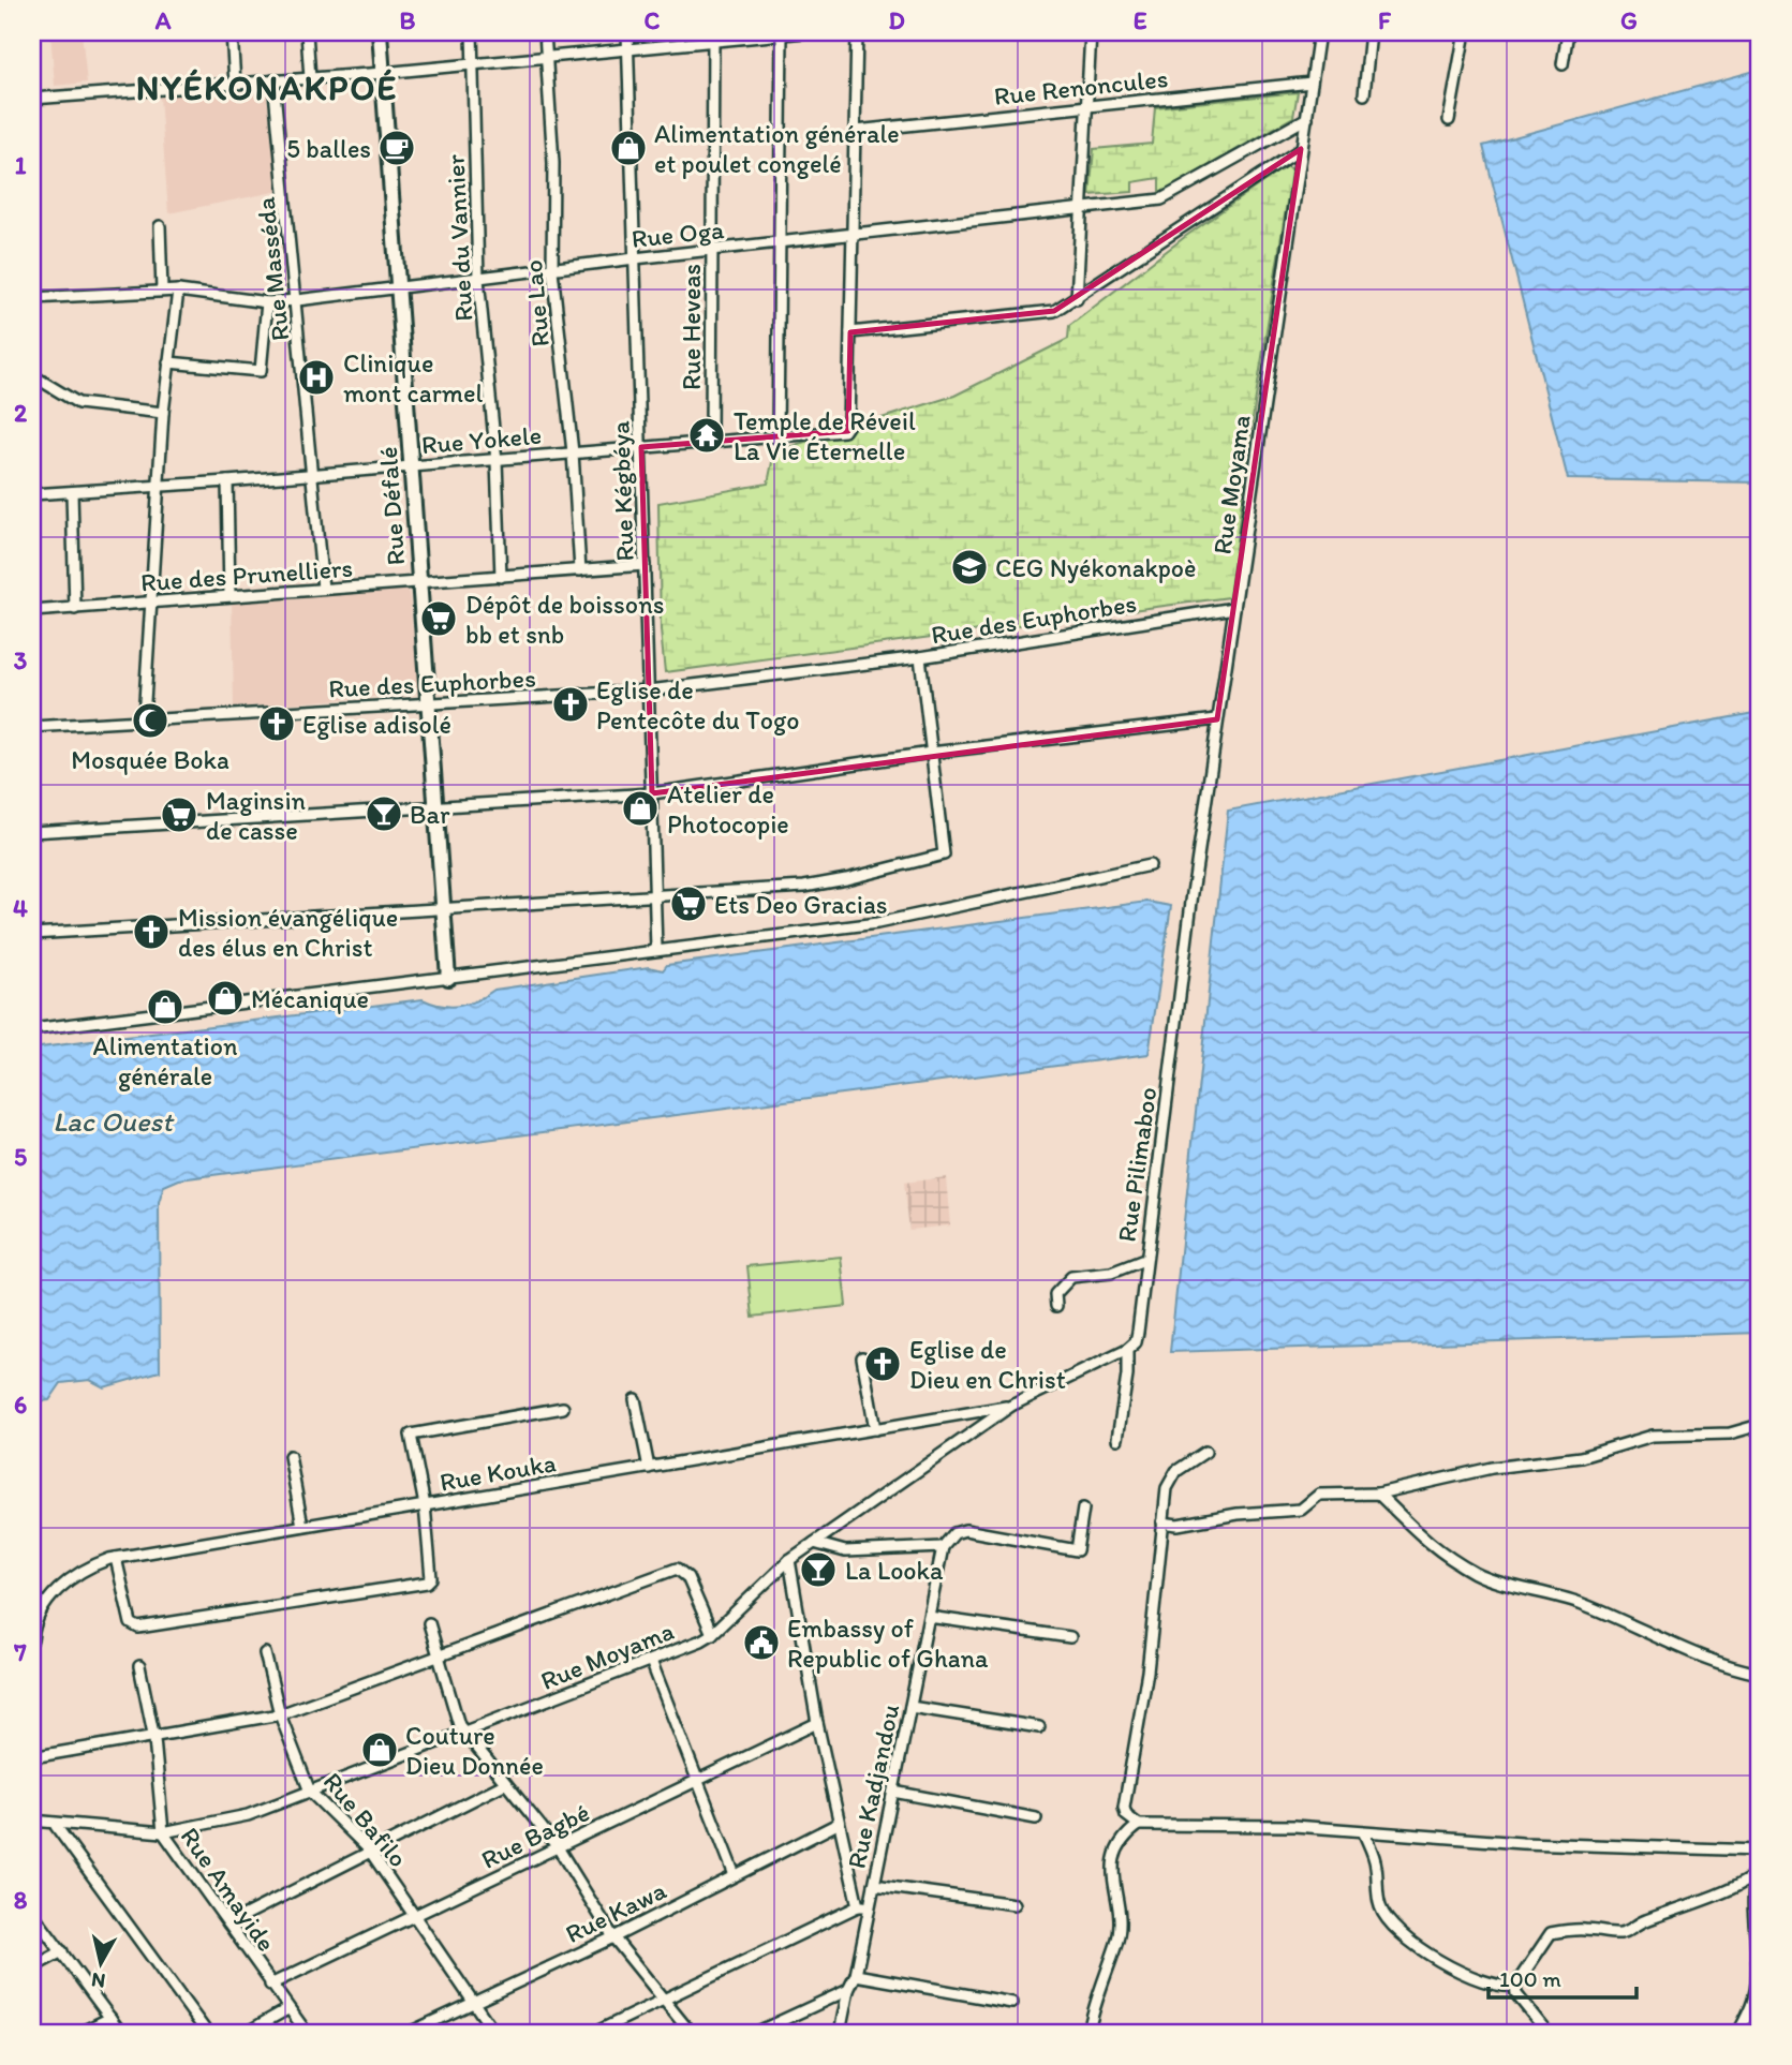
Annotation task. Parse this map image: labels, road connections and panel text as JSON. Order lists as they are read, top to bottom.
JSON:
{
  "streets": {
    "street": [
      "Rue Renoncules",
      "Rue Oga",
      "Rue du Vannier",
      "Rue Masséda",
      "Rue Lao",
      "Rue Heveas",
      "Rue Yokele",
      "Rue Moyama",
      "Rue Kégbéya",
      "Rue Défalé",
      "Rue des Prunelliers",
      "Rue des Euphorbes",
      "Rue Pilimaboo",
      "Rue Kouka",
      "Rue Kadjandou",
      "Rue Bafilo",
      "Rue Bagbé",
      "Rue Amayide",
      "Rue Kawa"
    ]
  },
  "crossings": [
    ["Rue Renoncules", "Rue Moyama"],
    ["Rue Oga", "Rue du Vannier"],
    ["Rue Oga", "Rue Masséda"],
    ["Rue Oga", "Rue Lao"],
    ["Rue Oga", "Rue Heveas"],
    ["Rue Oga", "Rue Moyama"],
    ["Rue Oga", "Rue Kégbéya"],
    ["Rue Oga", "Rue Défalé"],
    ["Rue du Vannier", "Rue Yokele"],
    ["Rue du Vannier", "Rue des Prunelliers"],
    ["Rue Masséda", "Rue Yokele"],
    ["Rue Masséda", "Rue des Prunelliers"],
    ["Rue Lao", "Rue Yokele"],
    ["Rue Lao", "Rue des Prunelliers"],
    ["Rue Heveas", "Rue Yokele"],
    ["Rue Yokele", "Rue Kégbéya"],
    ["Rue Yokele", "Rue Défalé"],
    ["Rue Moyama", "Rue des Euphorbes"],
    ["Rue Moyama", "Rue Pilimaboo"],
    ["Rue Moyama", "Rue Kouka"],
    ["Rue Moyama", "Rue Bafilo"],
    ["Rue Moyama", "Rue Amayide"],
    ["Rue Kégbéya", "Rue des Prunelliers"],
    ["Rue Kégbéya", "Rue des Euphorbes"],
    ["Rue Défalé", "Rue des Prunelliers"],
    ["Rue Défalé", "Rue des Euphorbes"],
    ["Rue Bafilo", "Rue Bagbé"],
    ["Rue Bafilo", "Rue Kawa"],
    ["Rue Bagbé", "Rue Amayide"]
  ],
  "districts": ["NYÉKONAKPOÉ"],
  "water": ["Lac Ouest"],
  "places": {
    "cafe": ["5 balles"],
    "shop": [
      "Alimentation générale et poulet congelé",
      "Atelier de Photocopie",
      "Mécanique",
      "Alimentation générale",
      "Couture Dieu Donnée"
    ],
    "hospital": ["Clinique mont carmel"],
    "temple": ["Temple de Réveil La Vie Éternelle"],
    "school or university": ["CEG Nyékonakpoè"],
    "supermarket": ["Dépôt de boissons bb et snb", "Maginsin de casse", "Ets Deo Gracias"],
    "church": [
      "Eglise de Pentecôte du Togo",
      "Eglise adisolé",
      "Mission évangélique des élus en Christ",
      "Eglise de Dieu en Christ"
    ],
    "mosque": ["Mosquée Boka"],
    "bar": ["Bar", "La Looka"],
    "public building": ["Embassy of Republic of Ghana"]
  },
  "scale_bar": "100 m",
  "north": "bottom",
  "grid": {
    "columns": [
      "A",
      "B",
      "C",
      "D",
      "E",
      "F",
      "G"
    ],
    "rows": [
      "1",
      "2",
      "3",
      "4",
      "5",
      "6",
      "7",
      "8"
    ]
  }
}
